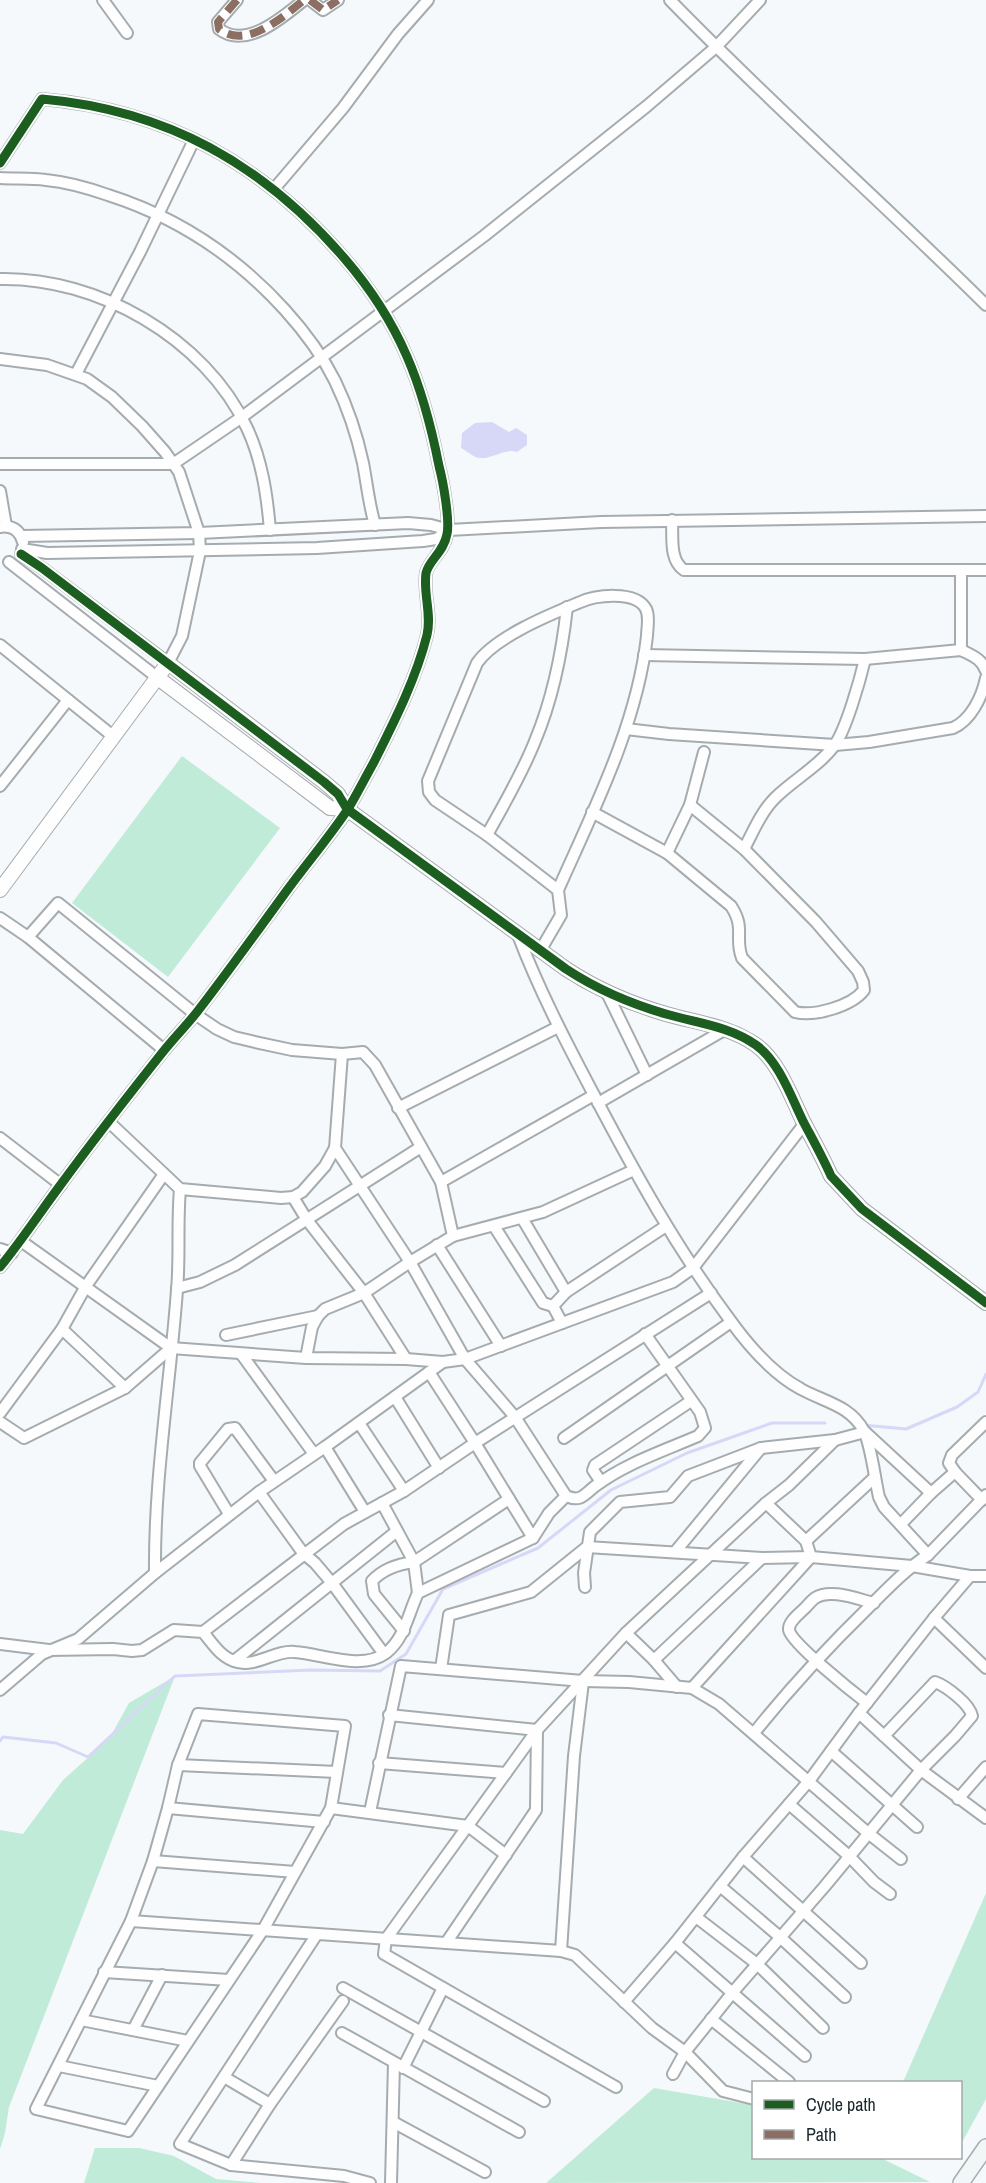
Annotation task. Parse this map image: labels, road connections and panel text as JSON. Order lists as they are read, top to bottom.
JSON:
{
  "legend": ["Cycle path", "Path"]
}
